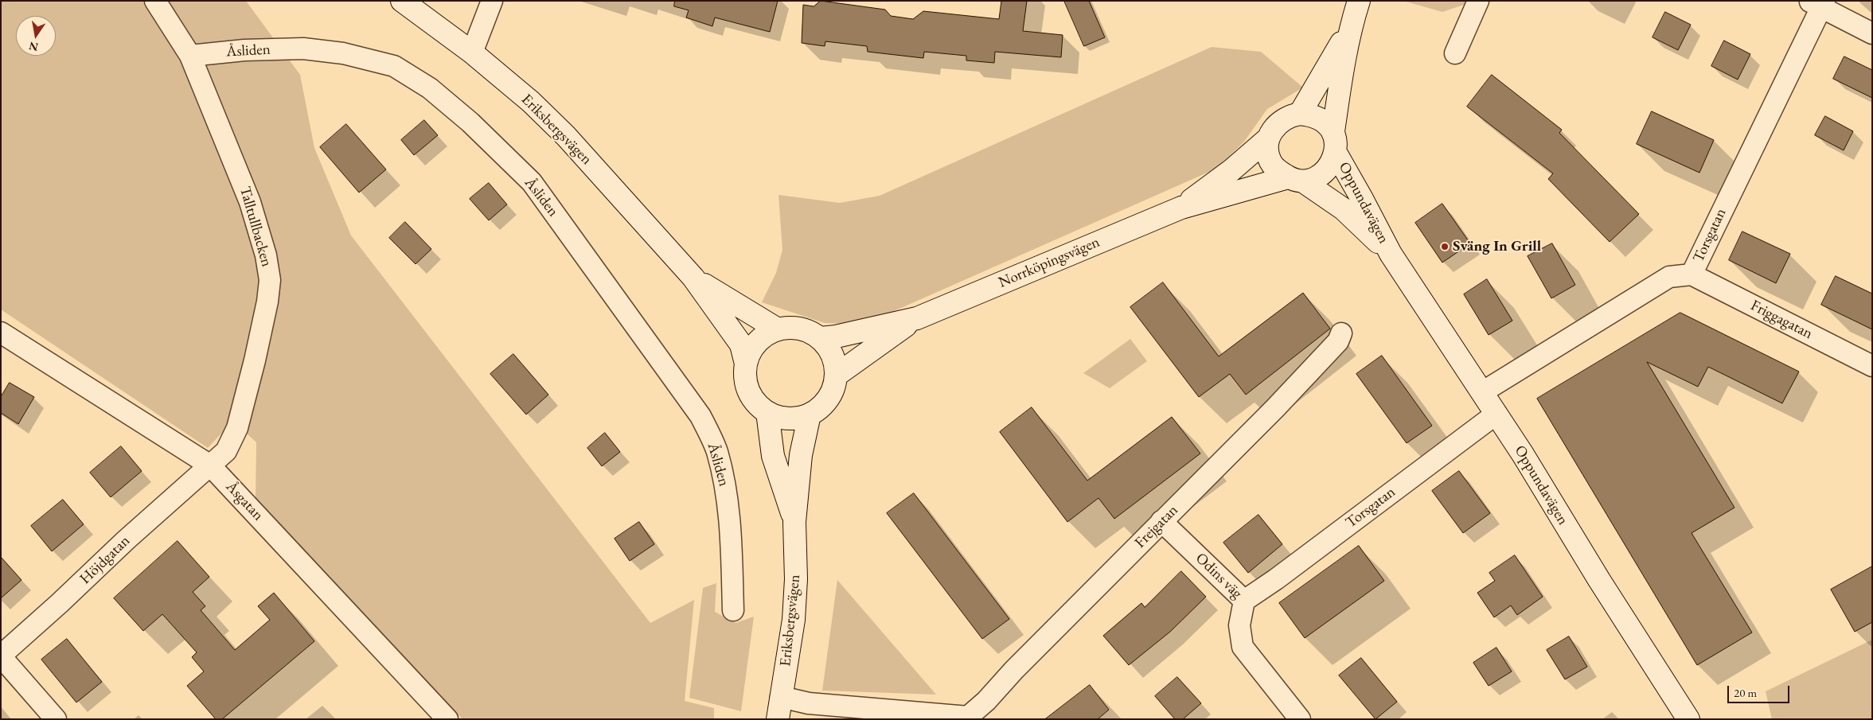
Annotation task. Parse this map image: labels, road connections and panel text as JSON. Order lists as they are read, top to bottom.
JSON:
{
  "streets": {
    "main road": ["Eriksbergsvägen", "Oppundavägen", "Norrköpingsvägen"],
    "street": [
      "Åsliden",
      "Talltullbacken",
      "Torsgatan",
      "Friggagatan",
      "Åsgatan",
      "Frejgatan",
      "Höjdgatan",
      "Odins väg"
    ]
  },
  "crossings": [
    ["Åsliden", "Talltullbacken"],
    ["Eriksbergsvägen", "Norrköpingsvägen"],
    ["Oppundavägen", "Torsgatan"],
    ["Oppundavägen", "Norrköpingsvägen"],
    ["Talltullbacken", "Åsgatan"],
    ["Talltullbacken", "Höjdgatan"],
    ["Torsgatan", "Friggagatan"],
    ["Torsgatan", "Odins väg"],
    ["Åsgatan", "Höjdgatan"],
    ["Frejgatan", "Odins väg"]
  ],
  "places": ["Sväng In Grill"],
  "scale_bar": "20 m",
  "north": "bottom"
}
